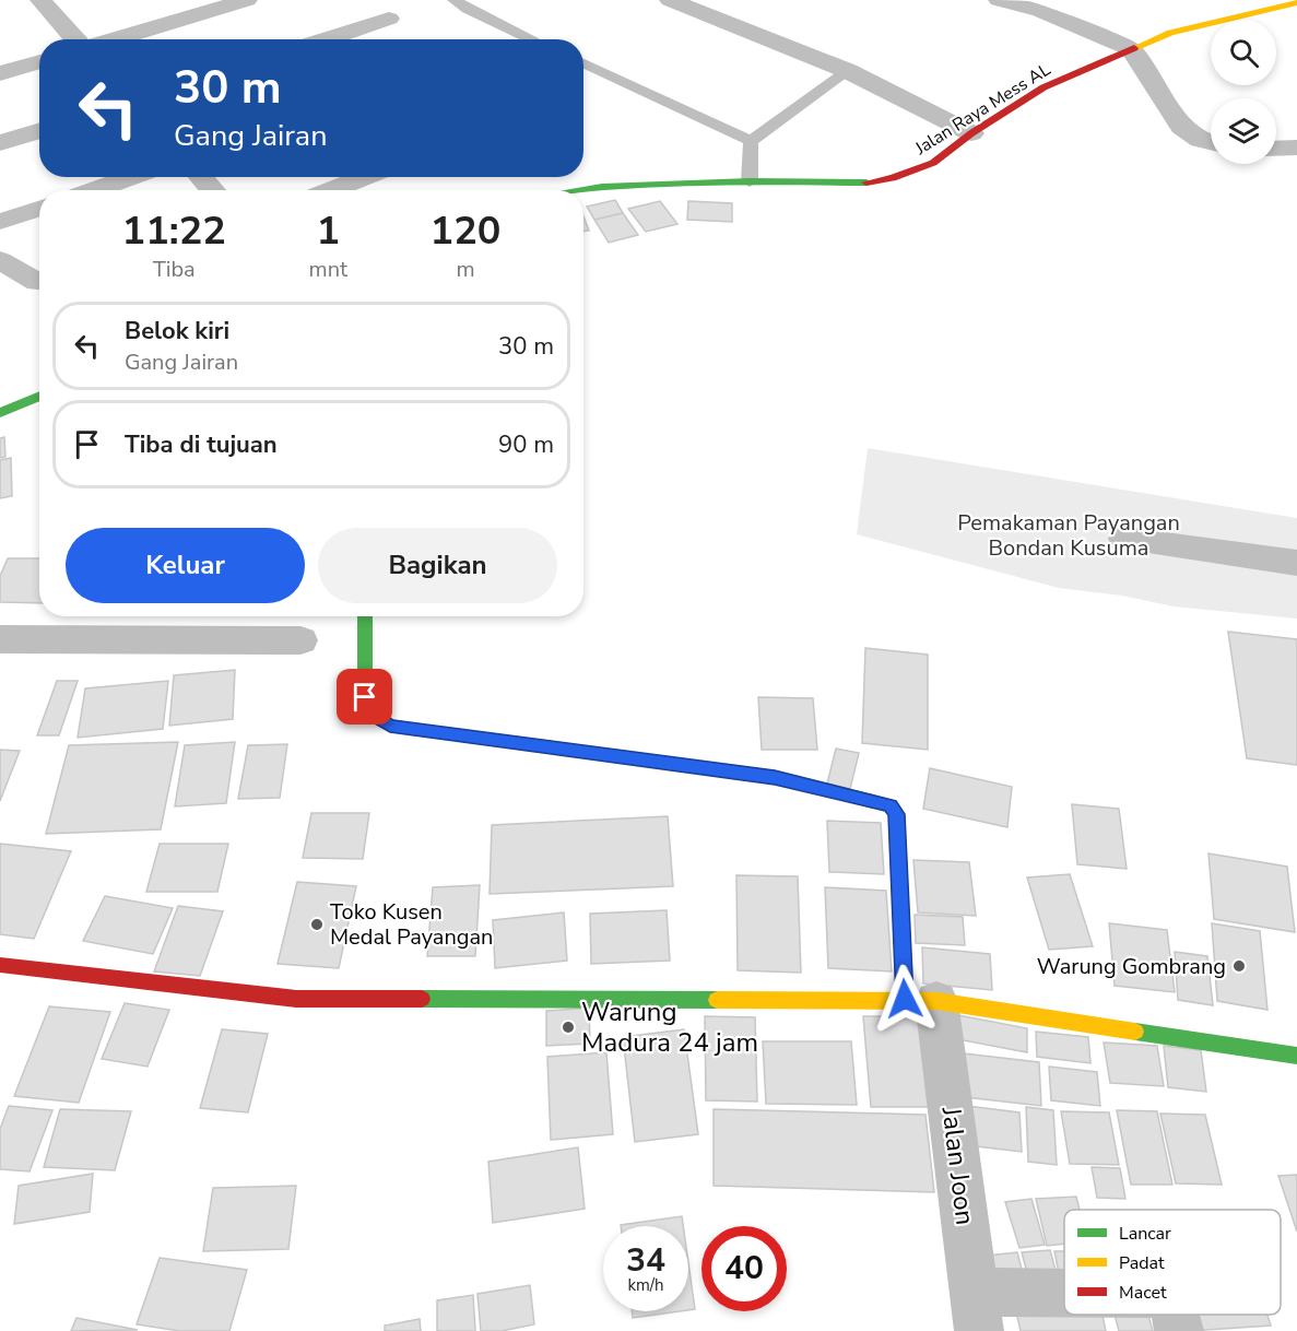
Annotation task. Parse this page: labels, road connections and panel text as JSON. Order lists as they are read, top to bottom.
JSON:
{
  "streets": {
    "street": ["Jalan Raya Mess AL", "Jalan Joon"]
  },
  "parks": ["Pemakaman Payangan Bondan Kusuma"],
  "places": ["Toko Kusen Medal Payangan", "Warung Gombrang", "Warung Madura 24 jam"],
  "legend": ["Lancar", "Padat", "Macet"],
  "page": {
    "turn": ["30 m", "Gang Jairan"],
    "eta": [
      "11:22",
      "Tiba",
      "1",
      "mnt",
      "120",
      "m"
    ],
    "list": [
      {
        "name": "Belok kiri",
        "note": "Gang Jairan",
        "value": "30 m"
      },
      {
        "name": "Tiba di tujuan",
        "value": "90 m"
      }
    ],
    "buttons": ["Keluar", "Bagikan"],
    "speed": "34 km/h",
    "limit": "40"
  }
}
